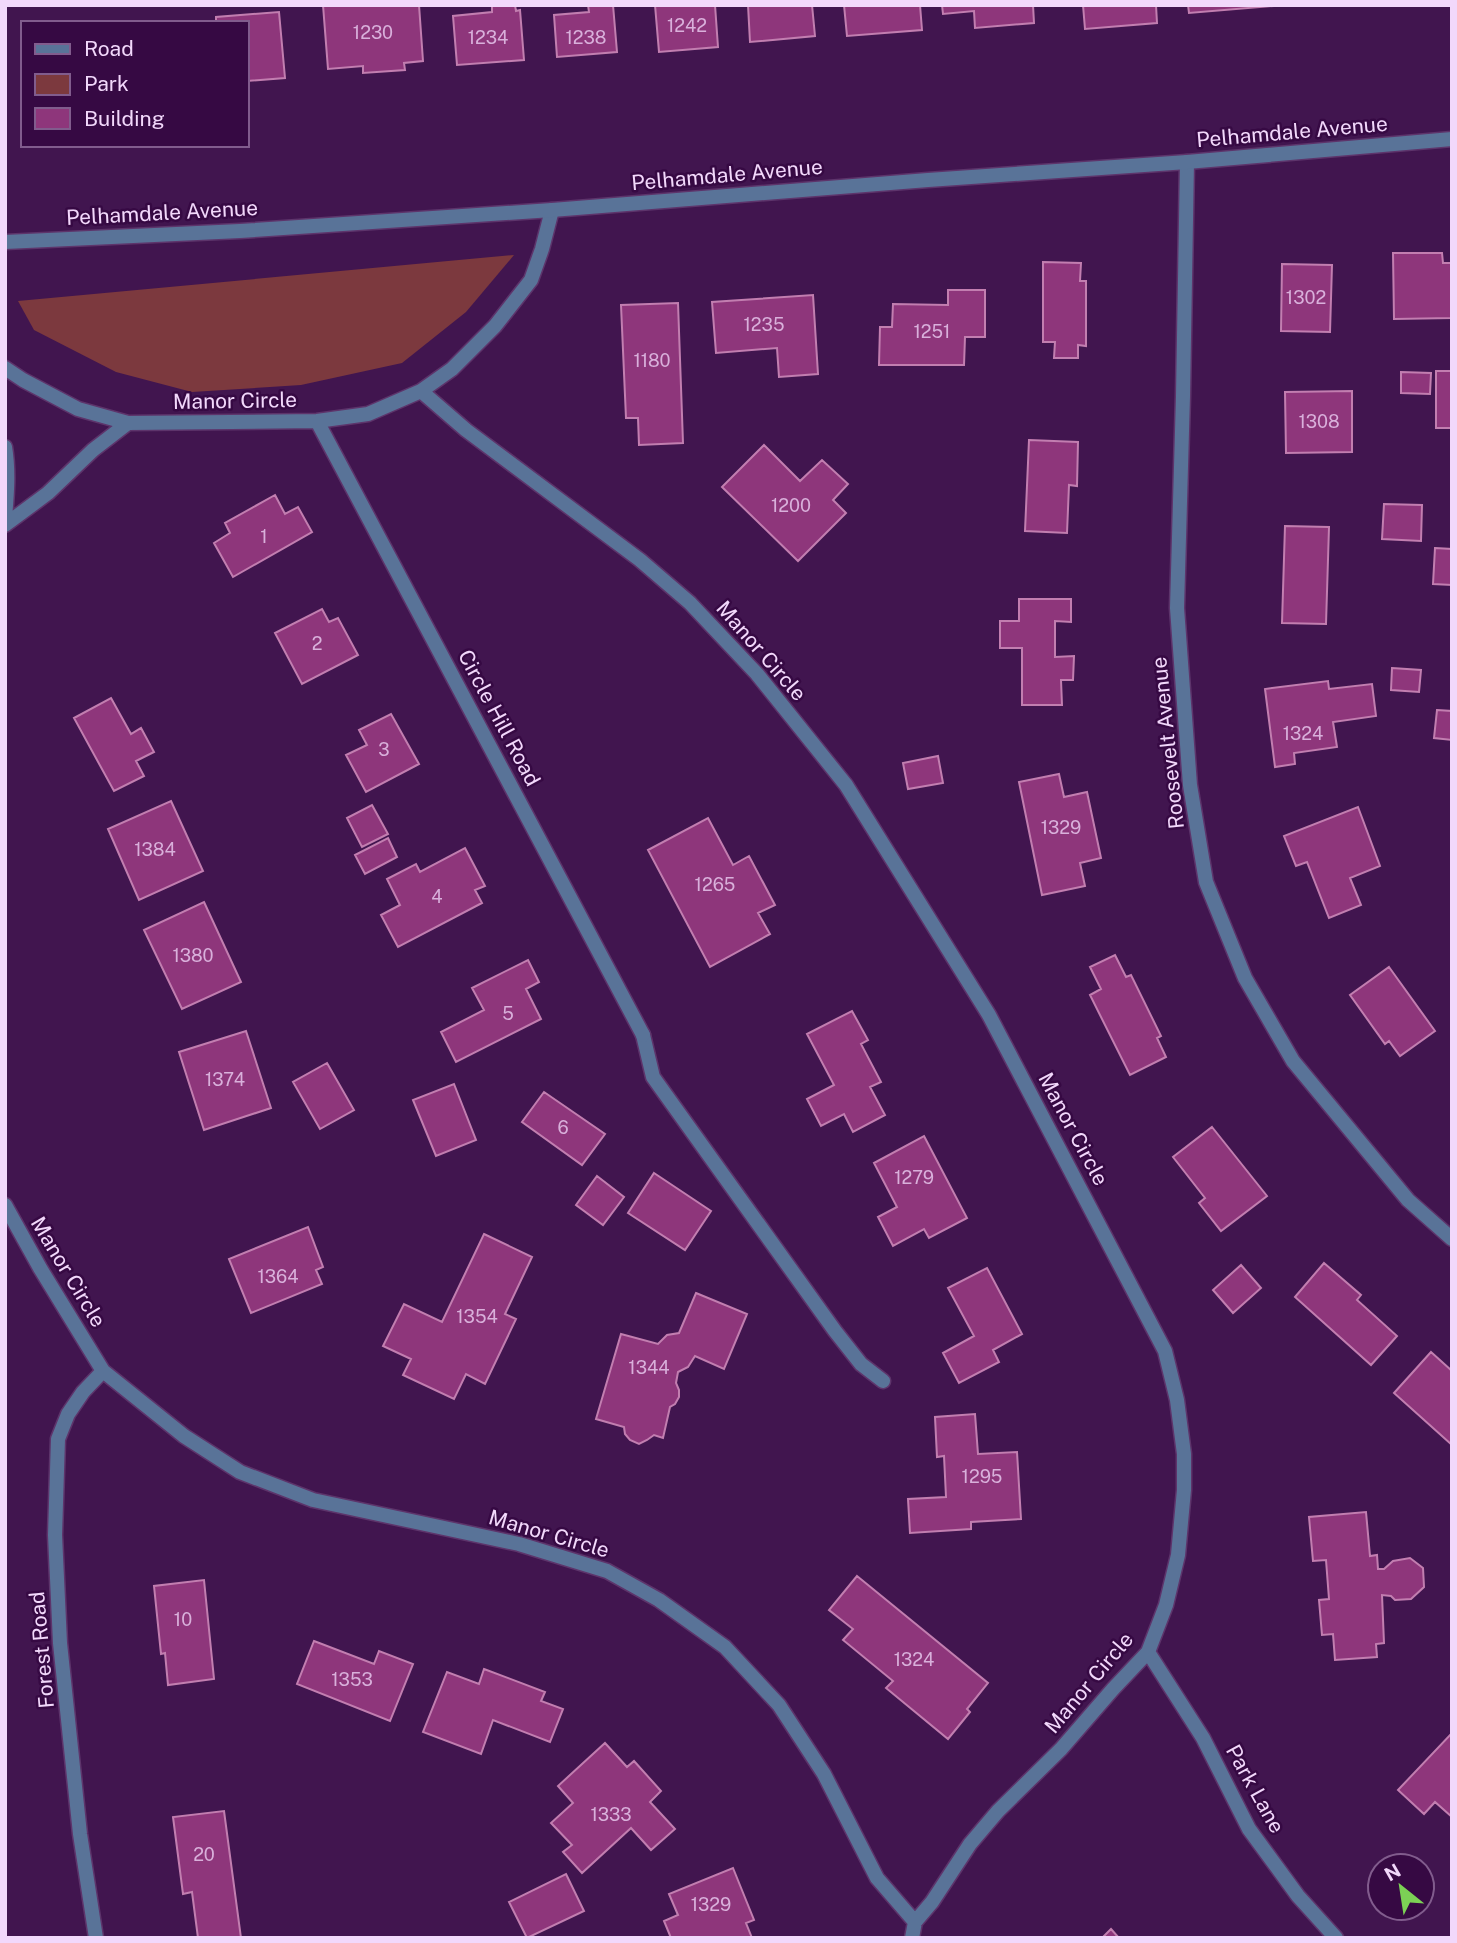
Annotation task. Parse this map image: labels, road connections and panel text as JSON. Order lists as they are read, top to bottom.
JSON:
{
  "streets": {
    "street": [
      "Pelhamdale Avenue",
      "Manor Circle",
      "Circle Hill Road",
      "Roosevelt Avenue",
      "Forest Road",
      "Park Lane"
    ]
  },
  "crossings": [
    ["Pelhamdale Avenue", "Manor Circle"],
    ["Pelhamdale Avenue", "Roosevelt Avenue"],
    ["Manor Circle", "Circle Hill Road"],
    ["Manor Circle", "Forest Road"],
    ["Manor Circle", "Park Lane"]
  ],
  "house_numbers": [
    "1242",
    "1230",
    "1234",
    "1238",
    "1302",
    "1235",
    "1251",
    "1180",
    "1308",
    "1200",
    "1",
    "2",
    "1324",
    "3",
    "1329",
    "1384",
    "1265",
    "4",
    "1380",
    "5",
    "1374",
    "6",
    "1279",
    "1364",
    "1354",
    "1344",
    "1295",
    "10",
    "1324",
    "1353",
    "1333",
    "20",
    "1329"
  ],
  "legend": ["Road", "Park", "Building"],
  "north": "top left"
}
